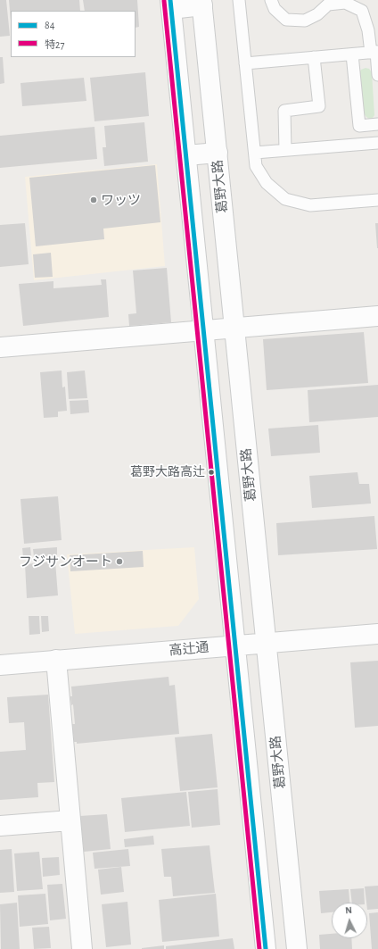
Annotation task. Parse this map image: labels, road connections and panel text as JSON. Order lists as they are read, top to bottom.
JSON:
{
  "streets": {
    "street": ["葛野大路", "高辻通"]
  },
  "crossings": [
    ["葛野大路", "高辻通"]
  ],
  "places": ["ワッツ", "葛野大路高辻", "フジサンオート"],
  "lines": ["transit line 84", "transit line 特27"],
  "legend": ["84", "特27"],
  "north": "top"
}
